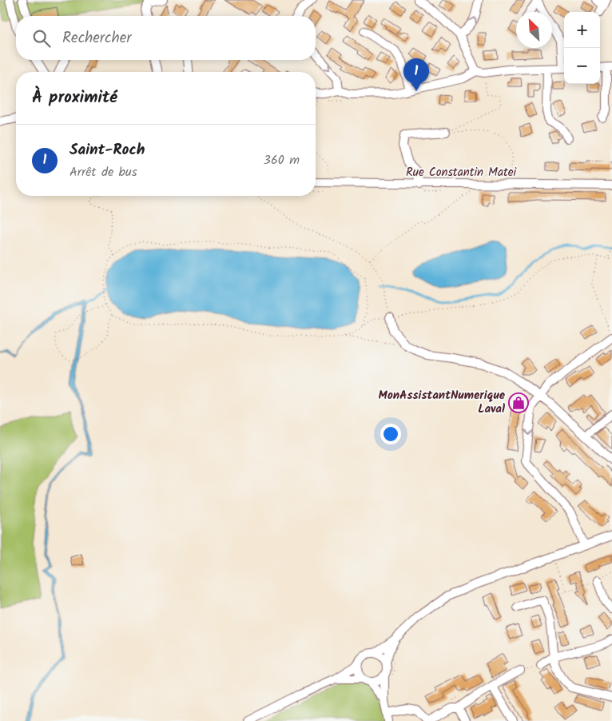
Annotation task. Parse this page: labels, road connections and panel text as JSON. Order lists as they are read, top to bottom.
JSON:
{
  "streets": {
    "street": ["Rue Constantin Matei"]
  },
  "places": {
    "shop": ["MonAssistantNumerique Laval"]
  },
  "north": "top left",
  "page": {
    "map_buttons": ["+", "−"],
    "search": "Rechercher",
    "pins": "1",
    "heading": "À proximité",
    "list": [
      {
        "mark": "1",
        "name": "Saint-Roch",
        "note": "Arrêt de bus",
        "value": "360 m"
      }
    ]
  }
}
